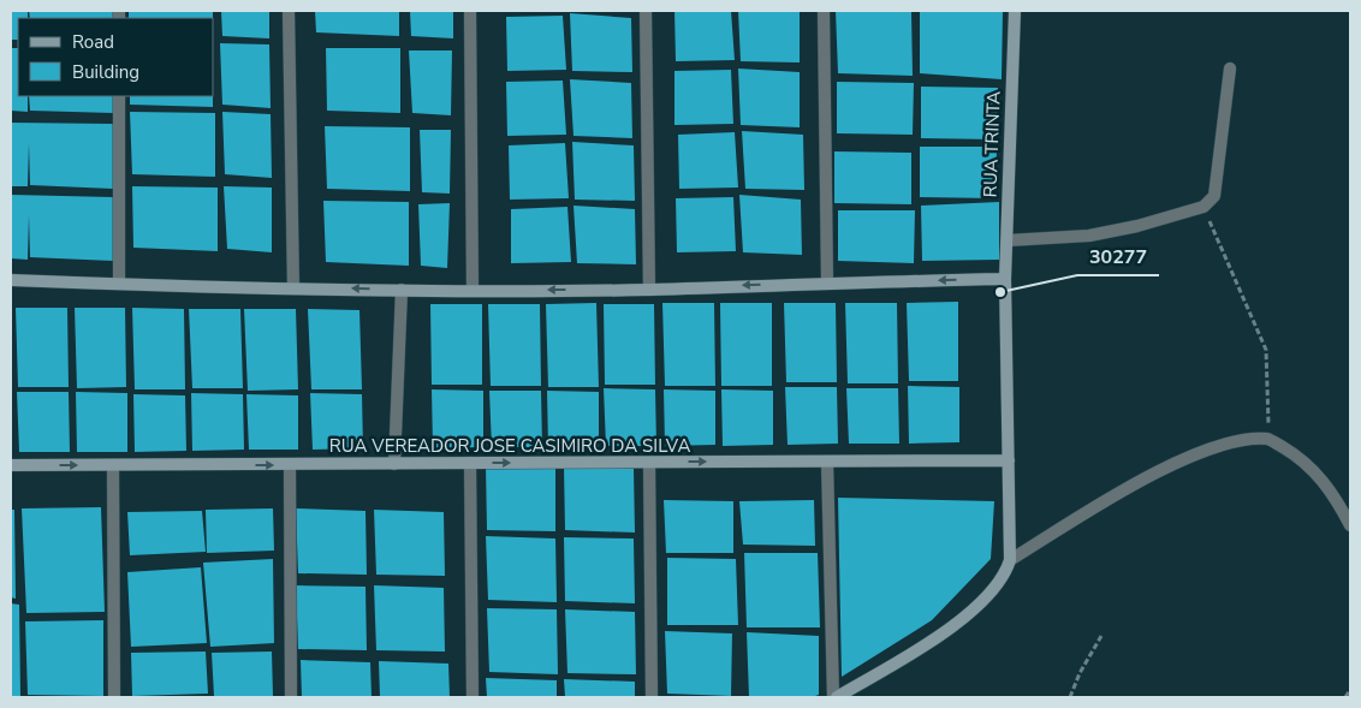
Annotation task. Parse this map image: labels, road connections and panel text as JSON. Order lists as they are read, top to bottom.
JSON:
{
  "streets": {
    "street": ["RUA TRINTA", "RUA VEREADOR JOSE CASIMIRO DA SILVA"]
  },
  "crossings": [
    ["RUA TRINTA", "RUA VEREADOR JOSE CASIMIRO DA SILVA"]
  ],
  "one_way": ["RUA VEREADOR JOSE CASIMIRO DA SILVA"],
  "places": ["30277"],
  "legend": ["Road", "Building"]
}
